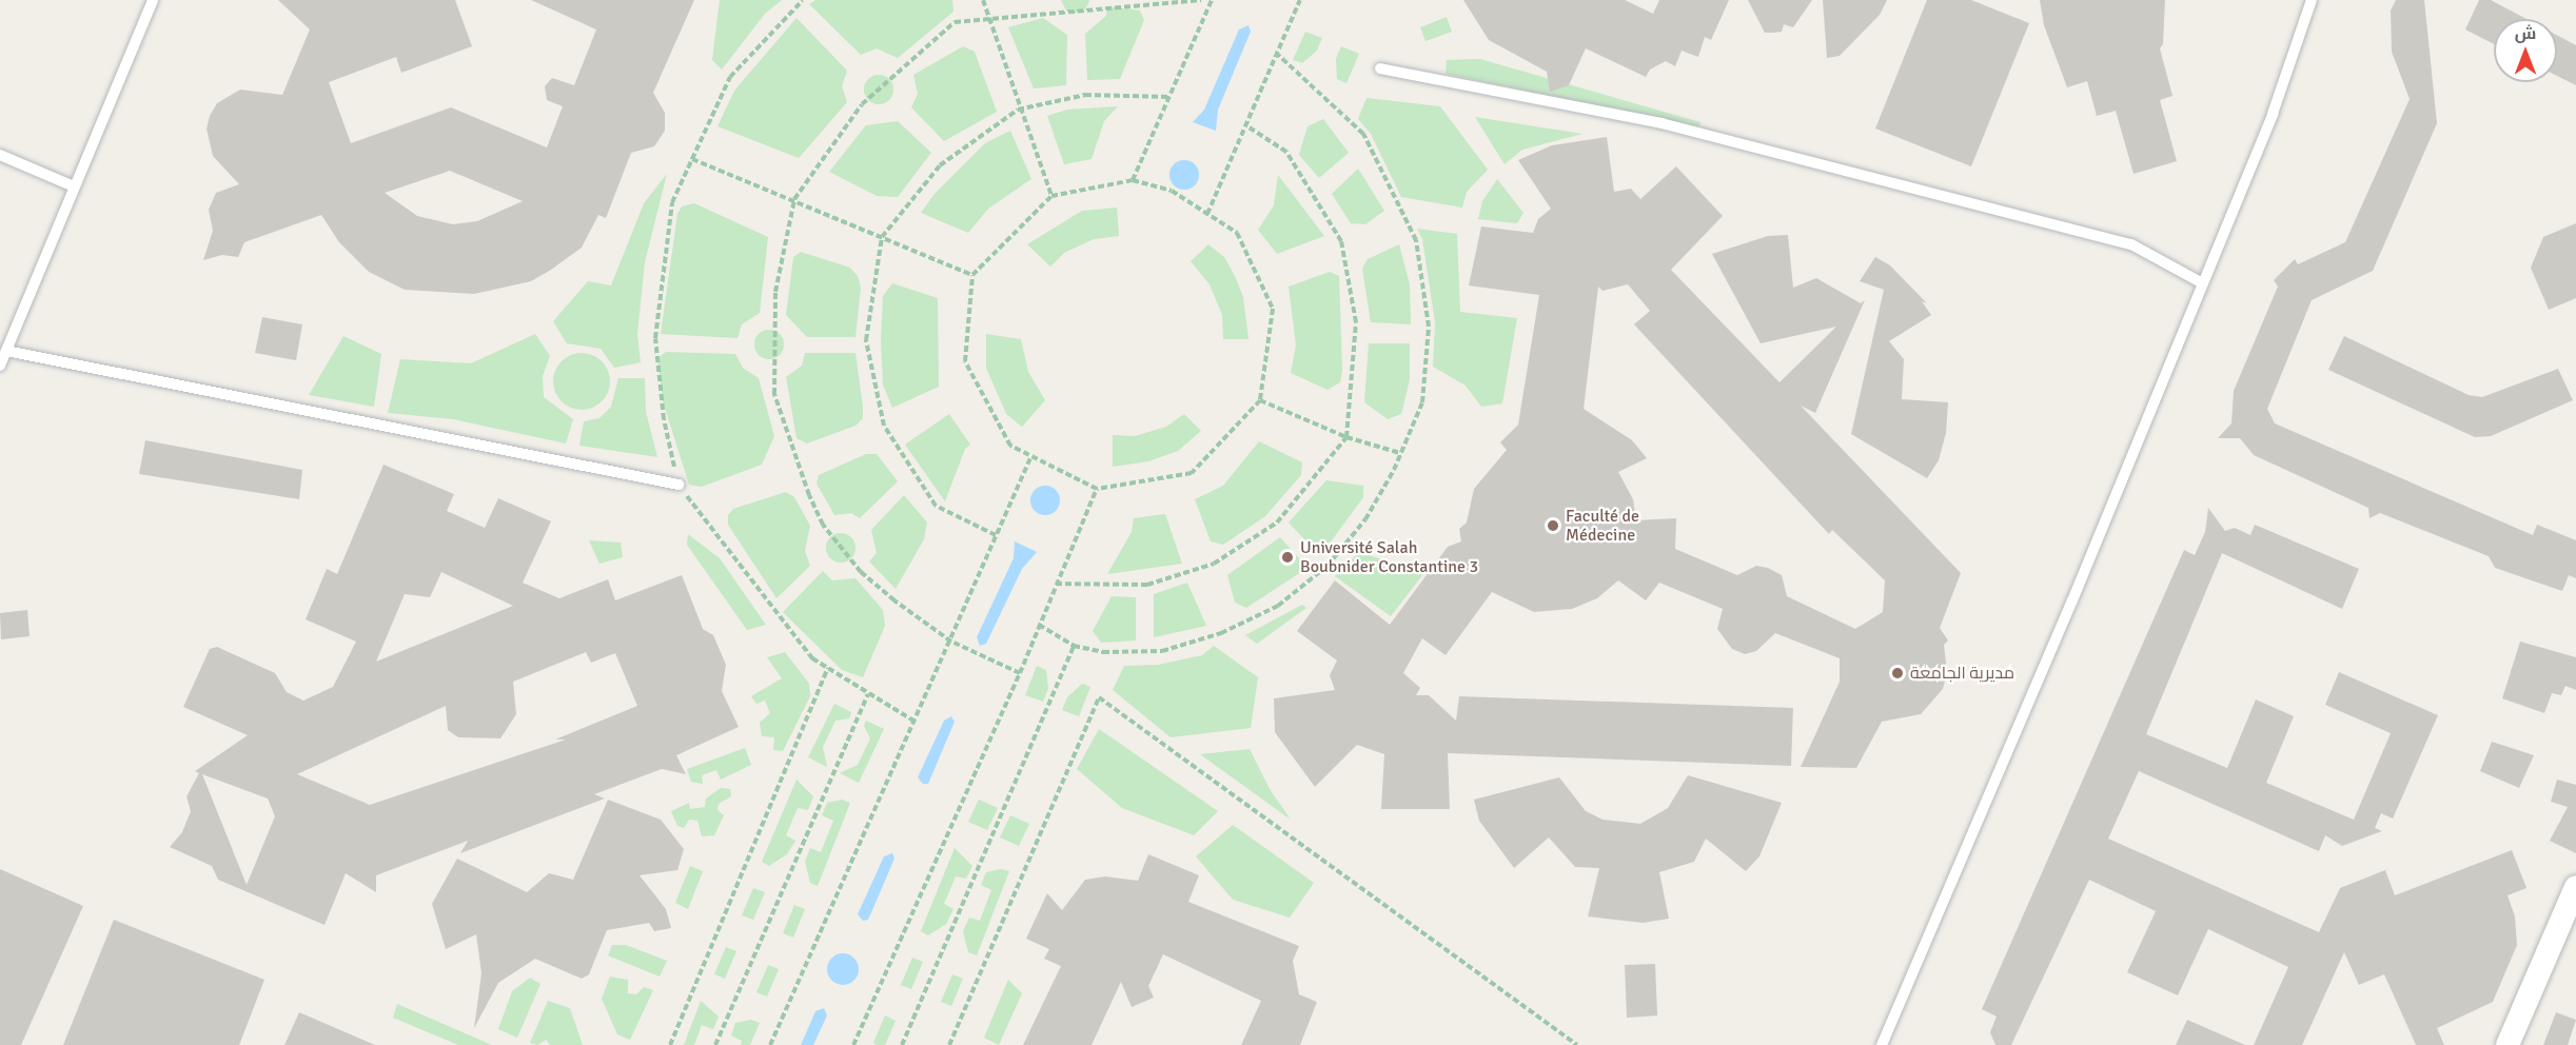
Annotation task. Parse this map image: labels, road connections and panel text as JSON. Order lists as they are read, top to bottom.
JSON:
{
  "places": ["Faculté de Médecine", "Université Salah Boubnider Constantine 3", "مديرية الجامعة"],
  "north": "top"
}
